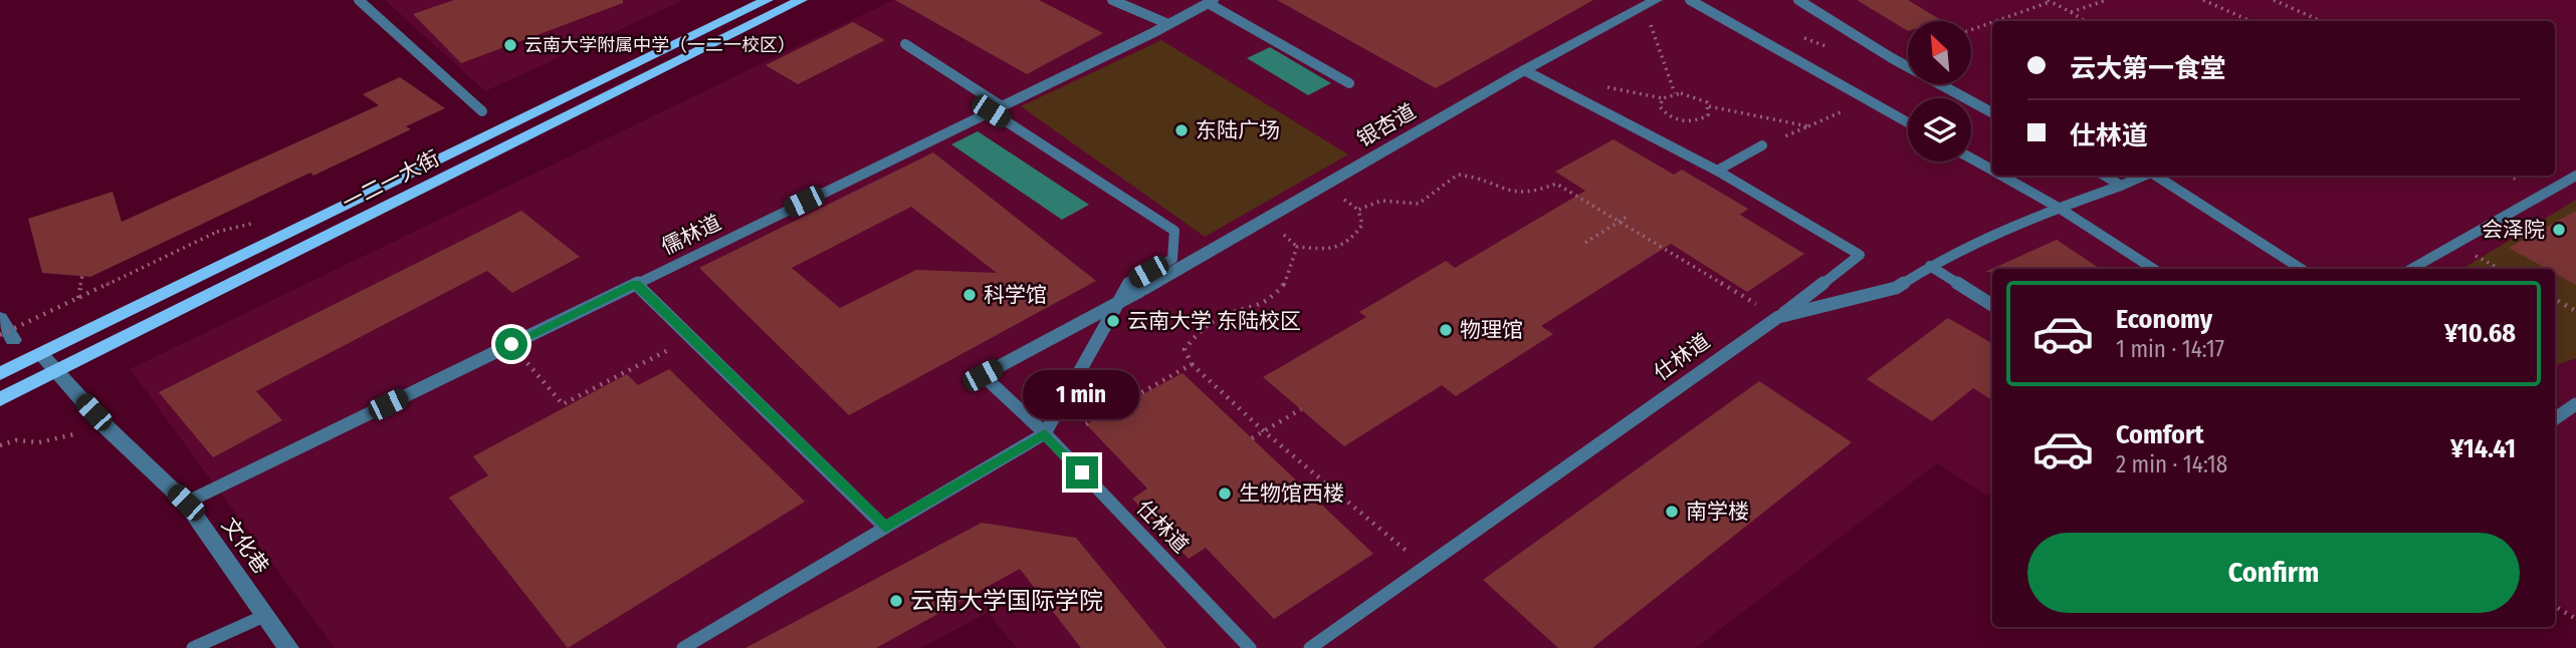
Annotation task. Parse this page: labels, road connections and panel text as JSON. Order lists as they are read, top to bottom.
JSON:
{
  "streets": {
    "main road": ["一二一大街"],
    "street": ["银杏道", "文化巷"],
    "lane": ["儒林道", "仕林道"]
  },
  "crossings": [
    ["一二一大街", "文化巷"],
    ["儒林道", "文化巷"]
  ],
  "places": [
    "云南大学附属中学（一二一校区）",
    "东陆广场",
    "会泽院",
    "科学馆",
    "云南大学 东陆校区",
    "物理馆",
    "生物馆西楼",
    "南学楼",
    "云南大学国际学院"
  ],
  "north": "top left",
  "page": {
    "banner": ["云大第一食堂", "仕林道"],
    "list": [
      {
        "name": "Economy",
        "note": "1 min · 14:17",
        "value": "¥10.68"
      },
      {
        "name": "Comfort",
        "note": "2 min · 14:18",
        "value": "¥14.41"
      }
    ],
    "bubble": "1 min",
    "buttons": "Confirm"
  }
}
